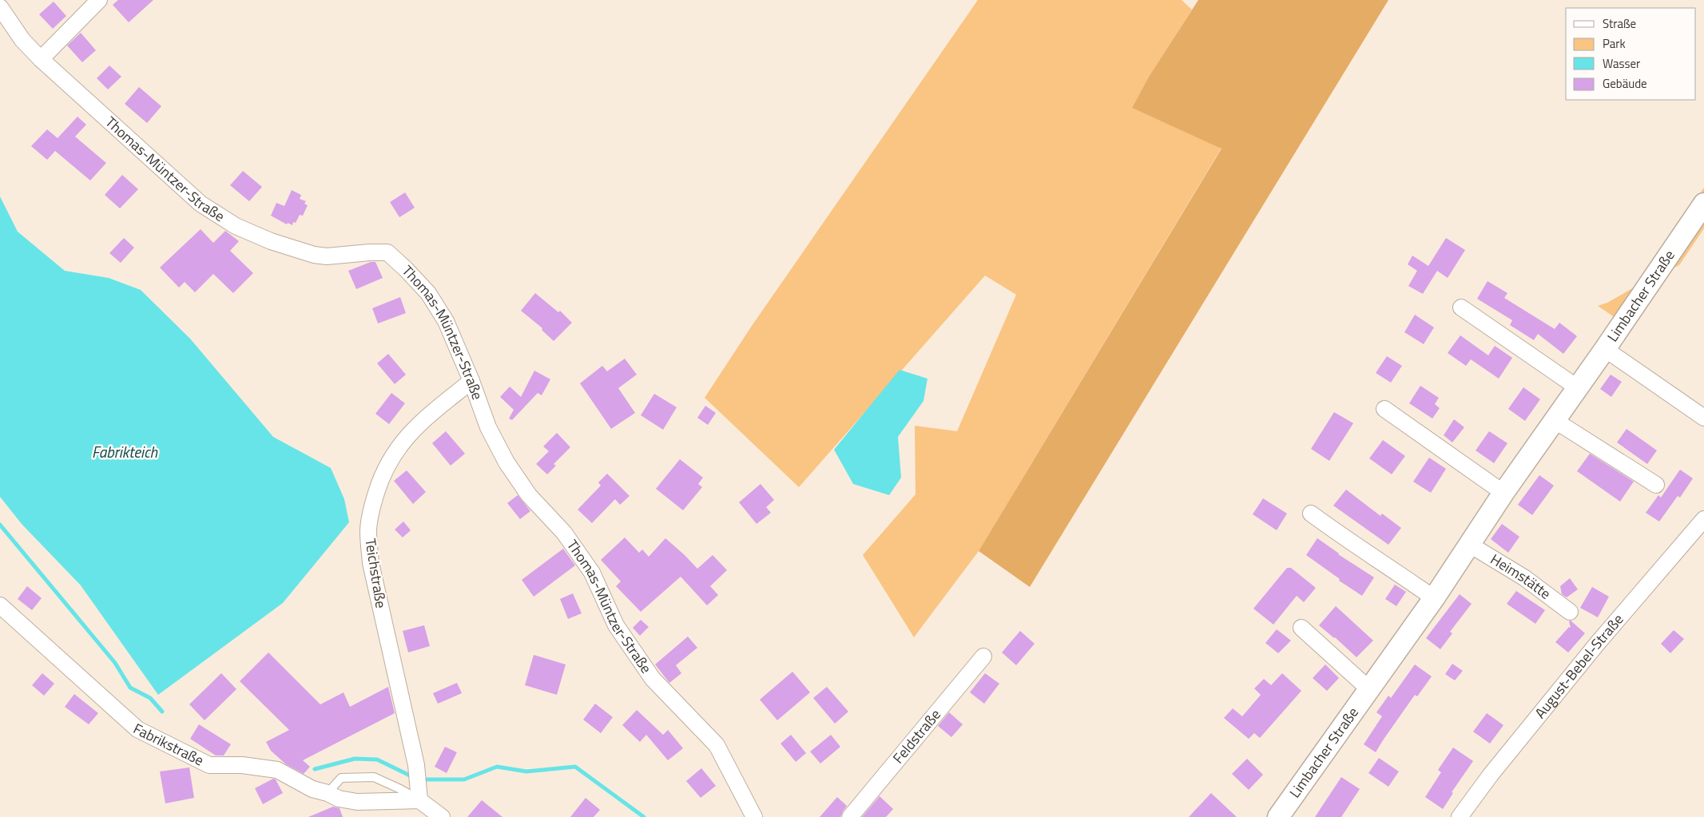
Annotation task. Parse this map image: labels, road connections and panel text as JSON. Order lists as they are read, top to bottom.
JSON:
{
  "streets": {
    "street": [
      "Thomas-Müntzer-Straße",
      "Limbacher Straße",
      "Teichstraße",
      "Heimstätte",
      "August-Bebel-Straße",
      "Feldstraße",
      "Fabrikstraße"
    ]
  },
  "crossings": [
    ["Thomas-Müntzer-Straße", "Teichstraße"],
    ["Limbacher Straße", "Heimstätte"],
    ["Teichstraße", "Fabrikstraße"]
  ],
  "water": ["Fabrikteich"],
  "legend": [
    "Straße",
    "Park",
    "Wasser",
    "Gebäude"
  ]
}
